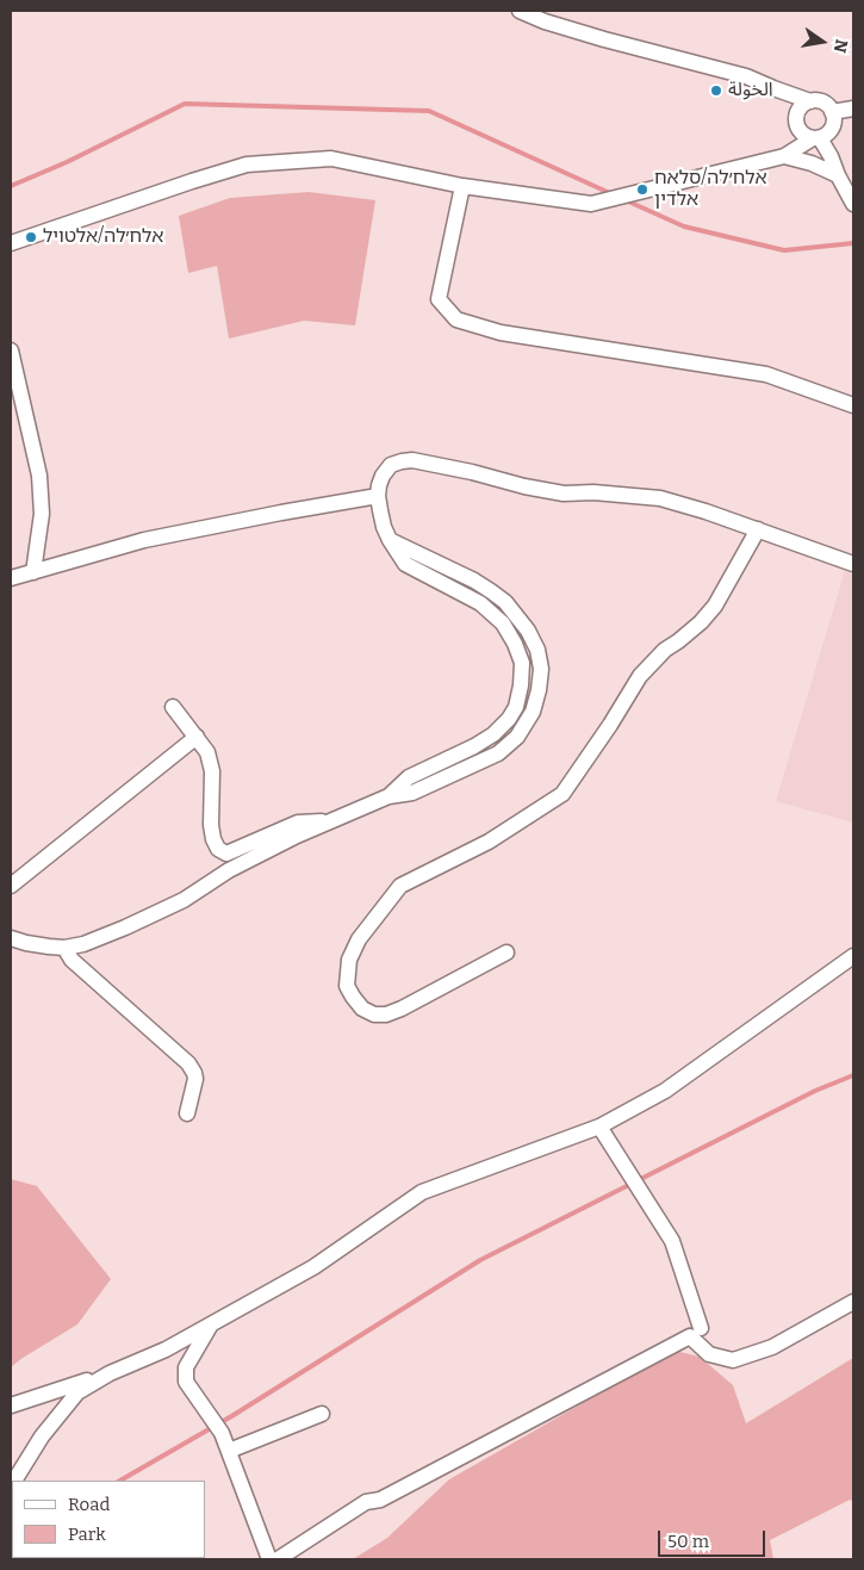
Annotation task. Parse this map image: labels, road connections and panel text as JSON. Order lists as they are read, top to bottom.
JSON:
{
  "places": ["الخولة", "אלח׳לה/סלאח אלדין", "אלח׳לה/אלטויל"],
  "legend": ["Road", "Park"],
  "scale_bar": "50 m",
  "north": "right"
}
